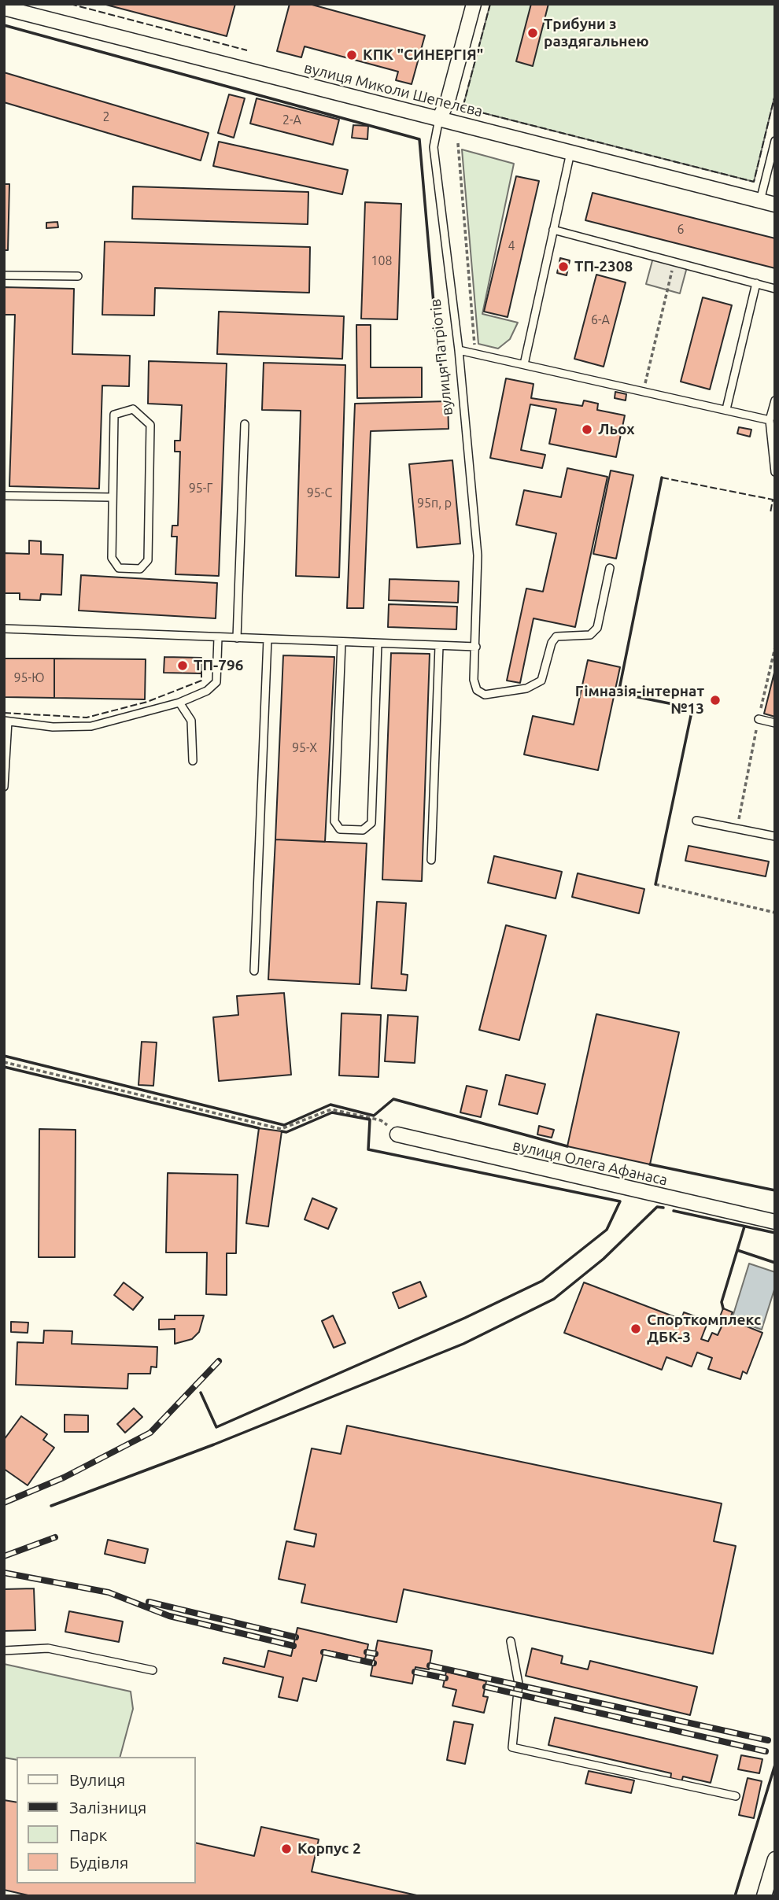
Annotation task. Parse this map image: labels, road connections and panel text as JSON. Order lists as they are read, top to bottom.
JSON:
{
  "streets": {
    "street": ["вулиця Миколи Шепелєва", "вулиця Патріотів", "вулиця Олега Афанаса"]
  },
  "crossings": [
    ["вулиця Миколи Шепелєва", "вулиця Патріотів"]
  ],
  "places": [
    "Трибуни з раздягальнею",
    "КПК \"СИНЕРГІЯ\"",
    "ТП-2308",
    "Льох",
    "ТП-796",
    "Гімназія-інтернат №13",
    "Спорткомплекс ДБК-3",
    "Корпус 2"
  ],
  "house_numbers": [
    "2",
    "2-А",
    "6",
    "4",
    "108",
    "6-А",
    "95-Г",
    "95-С",
    "95п, р",
    "95-Ю",
    "95-Х"
  ],
  "legend": [
    "Вулиця",
    "Залізниця",
    "Парк",
    "Будівля"
  ]
}
